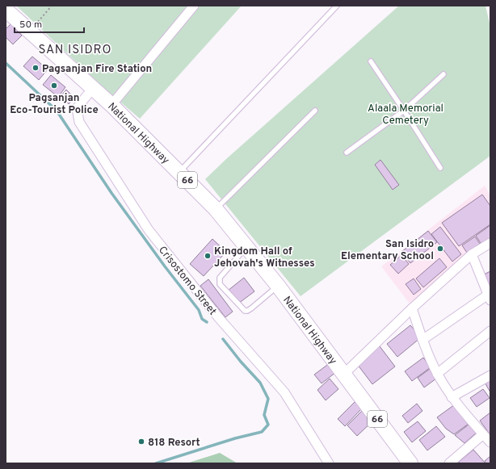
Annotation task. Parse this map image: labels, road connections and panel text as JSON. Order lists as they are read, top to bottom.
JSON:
{
  "streets": {
    "main road": ["National Highway", "66"],
    "street": ["Crisostomo Street"]
  },
  "crossings": [
    ["National Highway", "66"],
    ["National Highway", "Crisostomo Street"]
  ],
  "districts": ["SAN ISIDRO"],
  "parks": ["Alaala Memorial Cemetery"],
  "places": [
    "Pagsanjan Fire Station",
    "Pagsanjan Eco-Tourist Police",
    "San Isidro Elementary School",
    "Kingdom Hall of Jehovah's Witnesses",
    "818 Resort"
  ],
  "scale_bar": "50 m"
}
